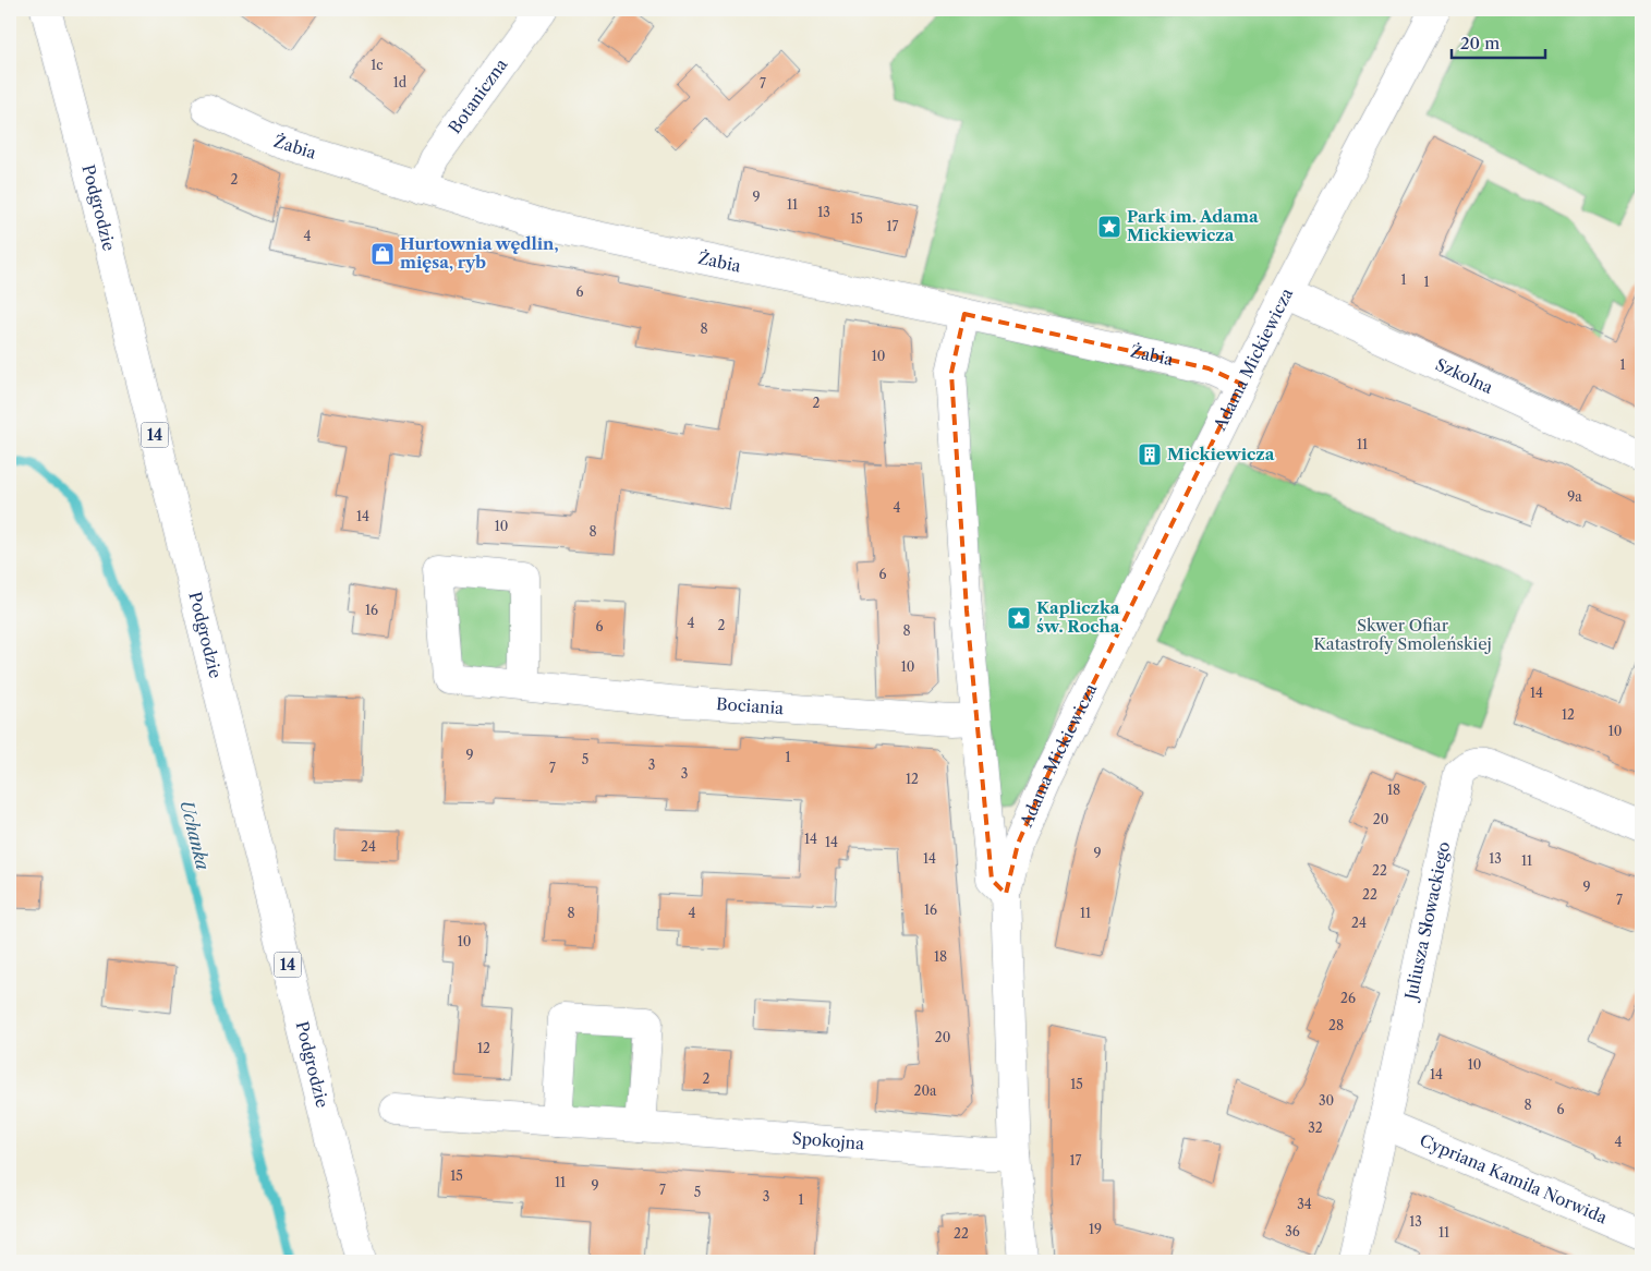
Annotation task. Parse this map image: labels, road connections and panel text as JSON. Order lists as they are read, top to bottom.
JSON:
{
  "streets": {
    "street": [
      "Botaniczna",
      "Żabia",
      "Podgrodzie",
      "Adama Mickiewicza",
      "Szkolna",
      "14",
      "Bociania",
      "Juliusza Słowackiego",
      "Spokojna",
      "Cypriana Kamila Norwida"
    ]
  },
  "crossings": [
    ["Botaniczna", "Żabia"],
    ["Żabia", "Adama Mickiewicza"],
    ["Adama Mickiewicza", "Szkolna"],
    ["Adama Mickiewicza", "Spokojna"],
    ["Juliusza Słowackiego", "Cypriana Kamila Norwida"]
  ],
  "water": ["Uchanka"],
  "parks": ["Skwer Ofiar Katastrofy Smoleńskiej"],
  "places": {
    "place": ["Park im. Adama Mickiewicza", "Kapliczka św. Rocha"],
    "shop": ["Hurtownia wędlin, mięsa, ryb"],
    "building": ["Mickiewicza"]
  },
  "house_numbers": [
    "1c",
    "1d",
    "7",
    "2",
    "9",
    "11",
    "13",
    "15",
    "17",
    "4",
    "1",
    "1",
    "6",
    "8",
    "10",
    "1",
    "2",
    "11",
    "9a",
    "4",
    "14",
    "10",
    "8",
    "6",
    "16",
    "4",
    "2",
    "6",
    "8",
    "10",
    "14",
    "12",
    "10",
    "9",
    "1",
    "5",
    "3",
    "7",
    "3",
    "12",
    "18",
    "20",
    "14",
    "14",
    "24",
    "9",
    "14",
    "13",
    "11",
    "22",
    "9",
    "22",
    "7",
    "16",
    "8",
    "4",
    "11",
    "24",
    "10",
    "18",
    "26",
    "28",
    "20",
    "12",
    "10",
    "14",
    "2",
    "15",
    "20a",
    "30",
    "8",
    "6",
    "32",
    "4",
    "17",
    "15",
    "11",
    "9",
    "7",
    "5",
    "3",
    "1",
    "34",
    "13",
    "19",
    "36",
    "11",
    "22"
  ],
  "scale_bar": "20 m"
}
